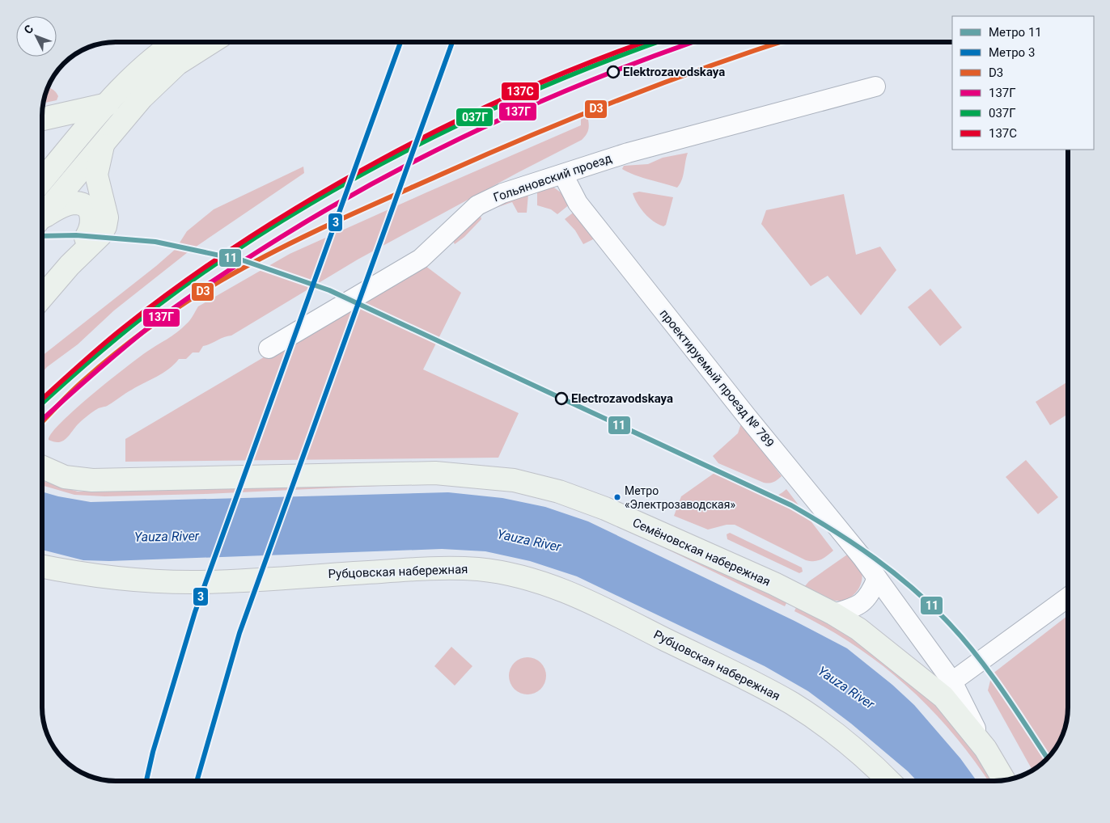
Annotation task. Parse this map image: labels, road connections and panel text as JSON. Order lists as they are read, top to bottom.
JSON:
{
  "streets": {
    "main road": ["Семёновская набережная", "Рубцовская набережная"],
    "street": ["Гольяновский проезд", "проектируемый проезд № 789"]
  },
  "crossings": [
    ["Гольяновский проезд", "проектируемый проезд № 789"],
    ["проектируемый проезд № 789", "Семёновская набережная"]
  ],
  "water": ["Yauza River"],
  "places": ["Elektrozavodskaya", "Electrozavodskaya", "Метро «Электрозаводская»"],
  "lines": [
    "metro line 3",
    "transit line D3",
    "transit line 137Г",
    "transit line 037Г",
    "transit line 137С",
    "metro line 11"
  ],
  "legend": [
    "Метро 11",
    "Метро 3",
    "D3",
    "137Г",
    "037Г",
    "137С"
  ],
  "north": "top left"
}
